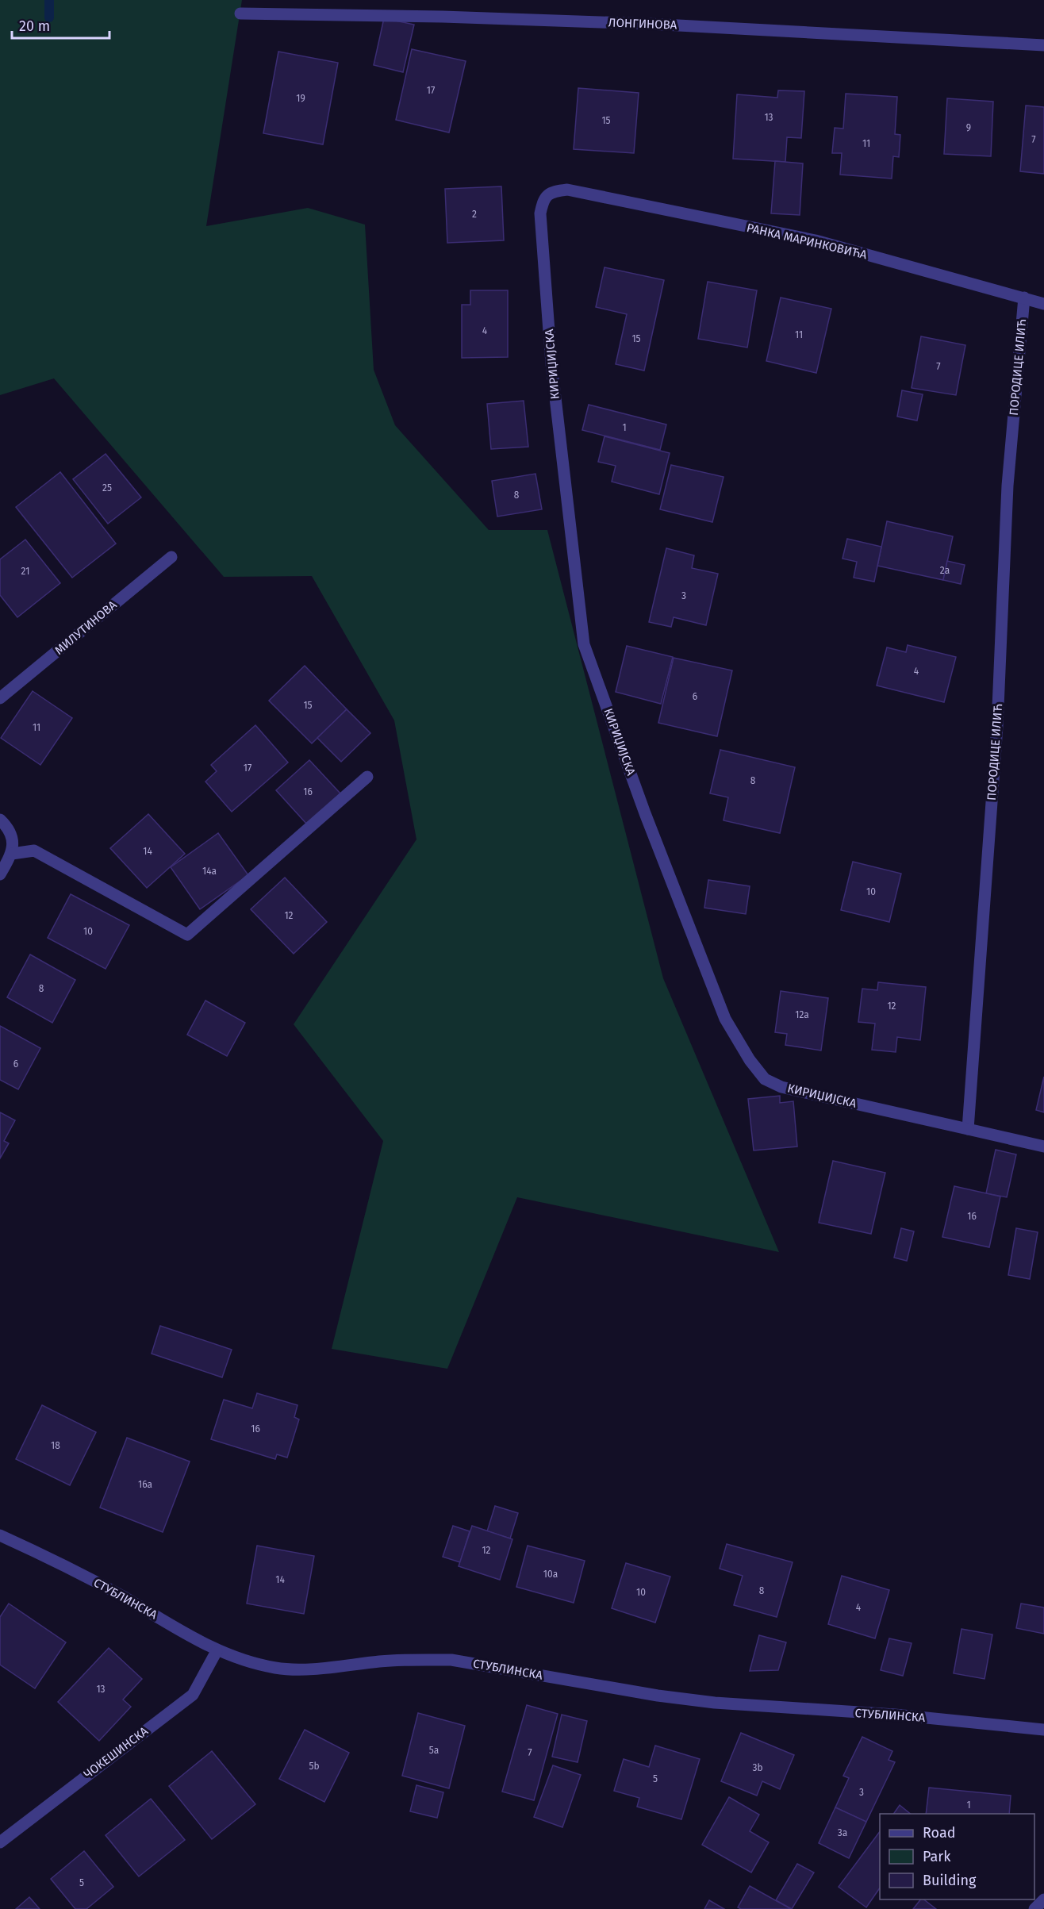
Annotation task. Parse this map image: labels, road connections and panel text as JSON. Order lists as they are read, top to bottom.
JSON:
{
  "streets": {
    "street": [
      "ЛОНГИНОВА",
      "РАНКА МАРИНКОВИЋА",
      "КИРИЏИЈСКА",
      "ПОРОДИЦЕ ИЛИЋ",
      "МИЛУТИНОВА",
      "СТУБЛИНСКА",
      "ЧОКЕШИНСКА"
    ]
  },
  "crossings": [
    ["РАНКА МАРИНКОВИЋА", "КИРИЏИЈСКА"],
    ["РАНКА МАРИНКОВИЋА", "ПОРОДИЦЕ ИЛИЋ"],
    ["КИРИЏИЈСКА", "ПОРОДИЦЕ ИЛИЋ"],
    ["СТУБЛИНСКА", "ЧОКЕШИНСКА"]
  ],
  "house_numbers": [
    "17",
    "19",
    "13",
    "15",
    "9",
    "7",
    "11",
    "2",
    "4",
    "11",
    "15",
    "7",
    "1",
    "25",
    "8",
    "2a",
    "21",
    "3",
    "4",
    "6",
    "15",
    "11",
    "17",
    "8",
    "16",
    "14",
    "14a",
    "10",
    "12",
    "10",
    "8",
    "12",
    "12a",
    "6",
    "16",
    "16",
    "18",
    "16a",
    "12",
    "10a",
    "14",
    "8",
    "10",
    "4",
    "13",
    "5a",
    "7",
    "5b",
    "3b",
    "5",
    "3",
    "1",
    "3a",
    "5"
  ],
  "legend": ["Road", "Park", "Building"],
  "scale_bar": "20 m"
}
